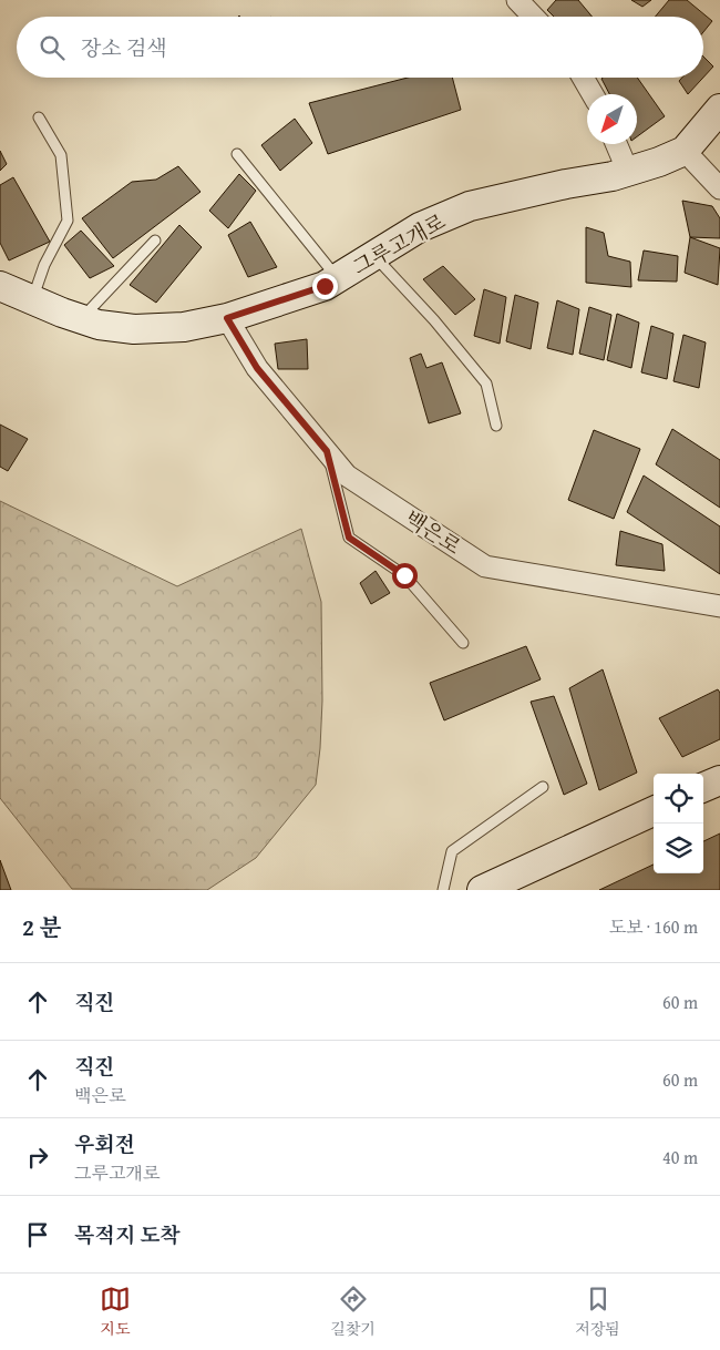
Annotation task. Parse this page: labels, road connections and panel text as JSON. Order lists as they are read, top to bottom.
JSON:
{
  "streets": {
    "street": ["그루고개로", "백은로"]
  },
  "crossings": [
    ["그루고개로", "백은로"]
  ],
  "north": "bottom left",
  "page": {
    "search": "장소 검색",
    "heading": ["2 분", "도보 · 160 m"],
    "list": [
      ["직진", "60 m"],
      ["직진", "백은로", "60 m"],
      ["우회전", "그루고개로", "40 m"],
      "목적지 도착"
    ],
    "nav": ["지도", "길찾기", "저장됨"]
  }
}
